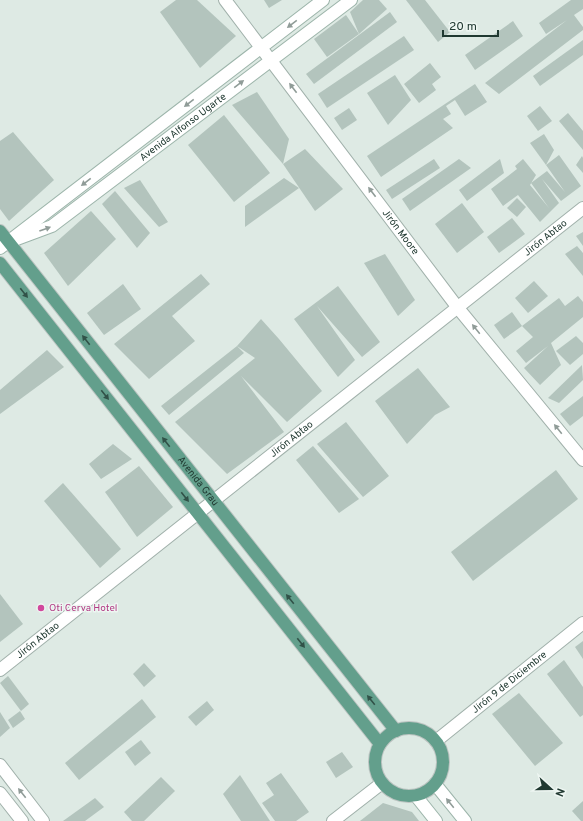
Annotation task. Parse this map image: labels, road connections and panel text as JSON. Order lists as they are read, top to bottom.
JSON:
{
  "streets": {
    "main road": ["Avenida Grau"],
    "street": [
      "Avenida Alfonso Ugarte",
      "Jirón Moore",
      "Jirón Abtao",
      "Jirón 9 de Diciembre"
    ]
  },
  "crossings": [
    ["Avenida Alfonso Ugarte", "Jirón Moore"],
    ["Avenida Alfonso Ugarte", "Avenida Grau"],
    ["Jirón Moore", "Jirón Abtao"],
    ["Jirón Abtao", "Avenida Grau"],
    ["Avenida Grau", "Jirón 9 de Diciembre"]
  ],
  "one_way": ["Jirón Moore"],
  "places": ["Oti Cerva Hotel"],
  "scale_bar": "20 m",
  "north": "right"
}
